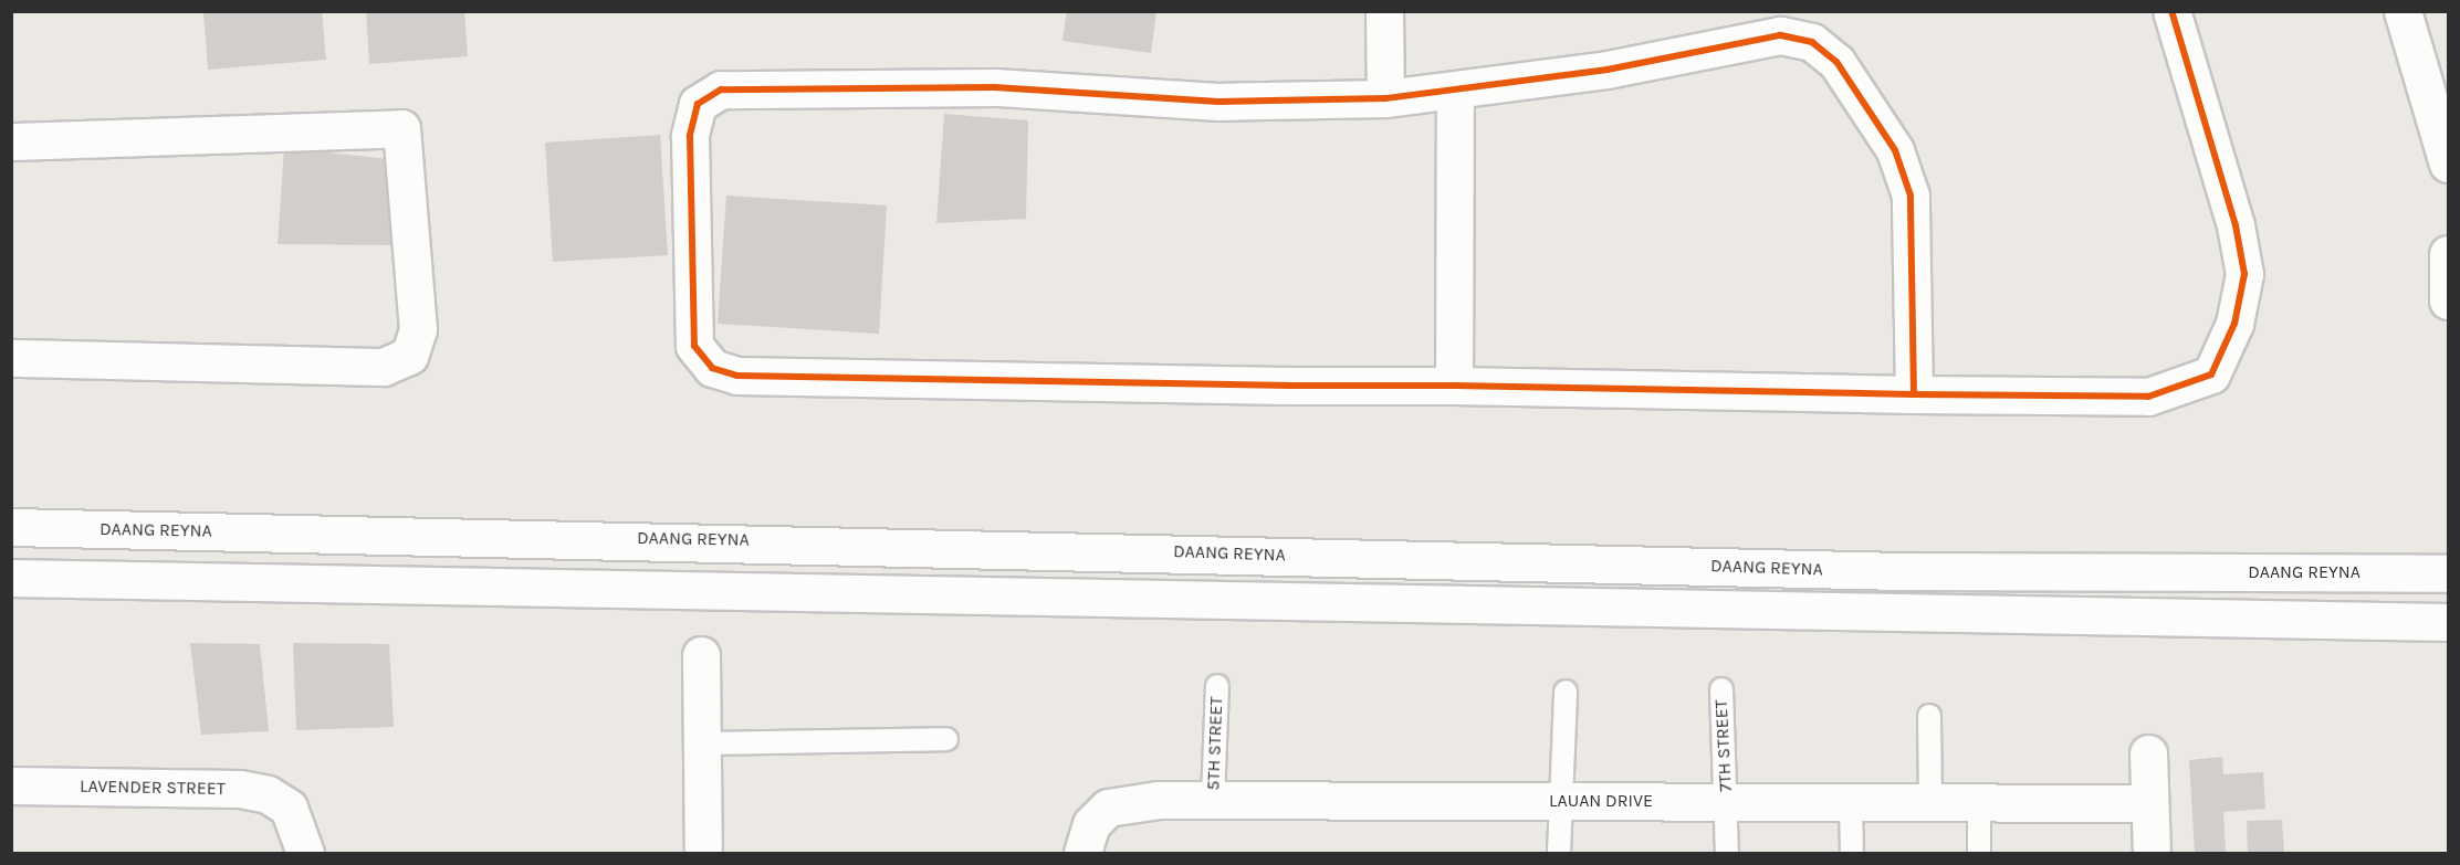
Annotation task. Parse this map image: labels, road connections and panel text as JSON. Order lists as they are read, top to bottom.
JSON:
{
  "streets": {
    "street": ["DAANG REYNA", "LAVENDER STREET", "LAUAN DRIVE"],
    "lane": ["5TH STREET", "7TH STREET"]
  },
  "crossings": [
    ["5TH STREET", "LAUAN DRIVE"],
    ["7TH STREET", "LAUAN DRIVE"]
  ]
}
